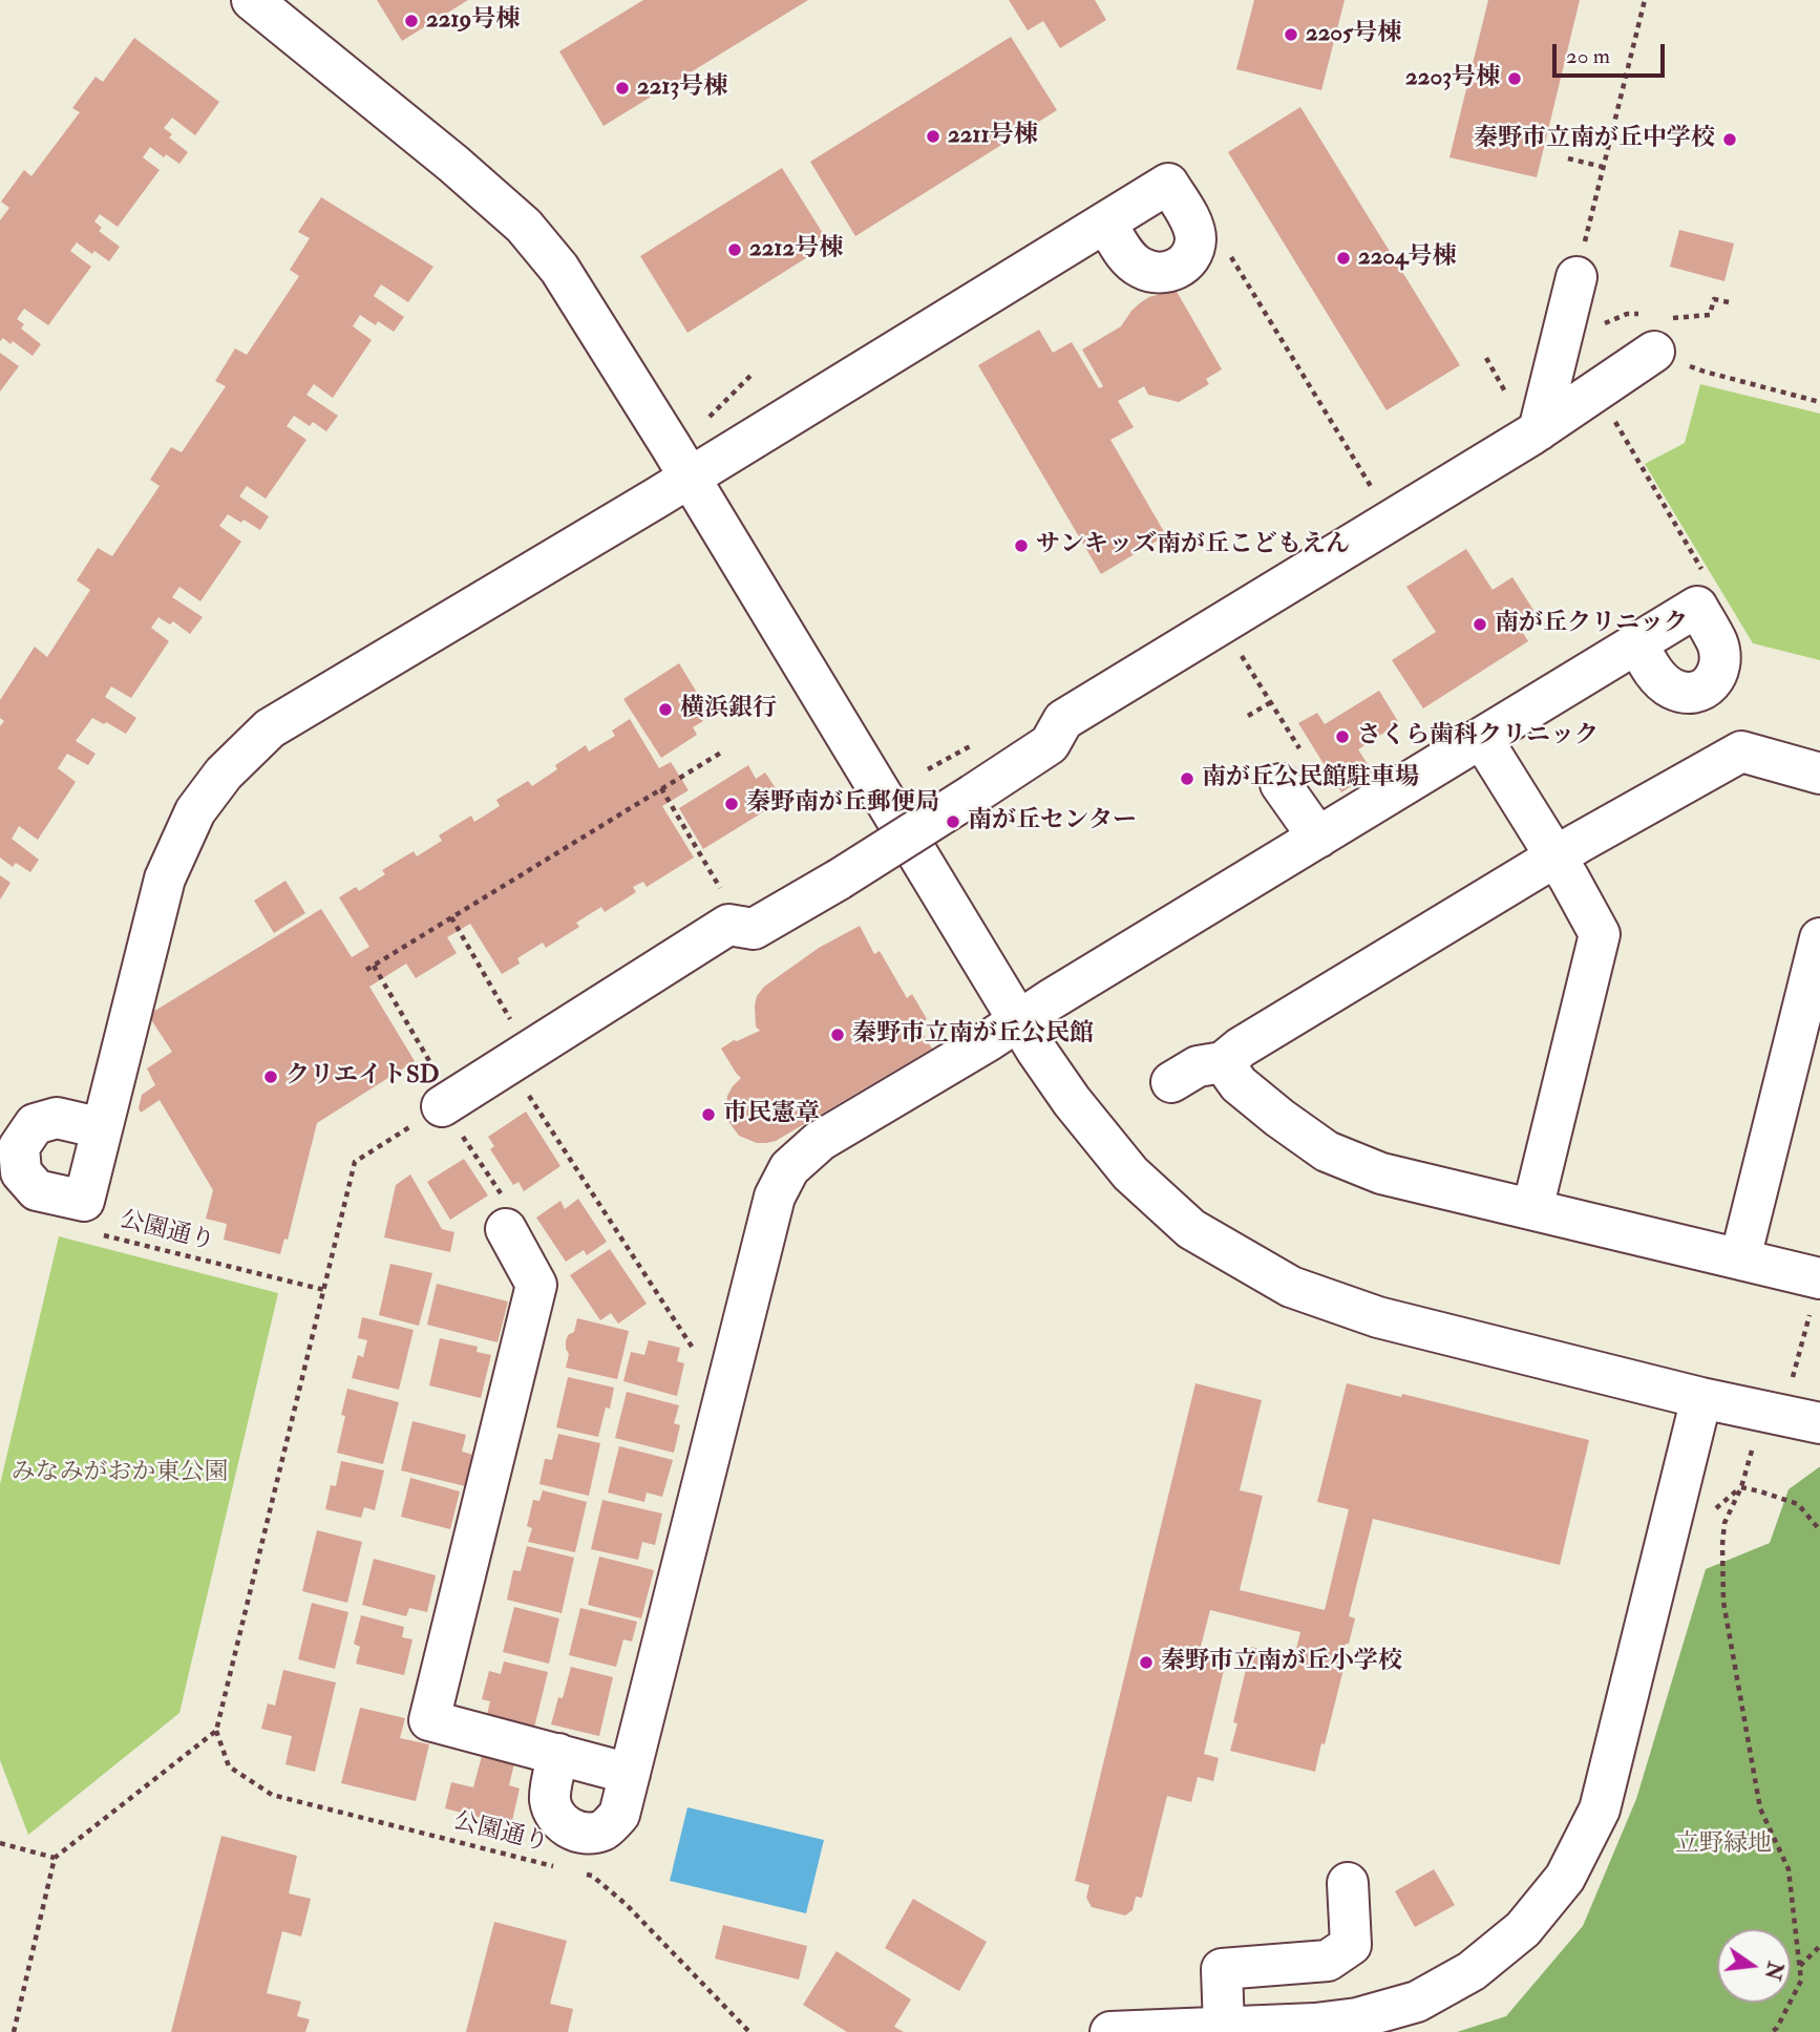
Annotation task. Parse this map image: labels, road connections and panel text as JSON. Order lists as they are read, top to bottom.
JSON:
{
  "streets": {
    "path": ["公園通り"]
  },
  "parks": ["みなみがおか東公園", "立野緑地"],
  "places": [
    "2219号棟",
    "2205号棟",
    "2203号棟",
    "2213号棟",
    "2211号棟",
    "秦野市立南が丘中学校",
    "2212号棟",
    "2204号棟",
    "サンキッズ南が丘こどもえん",
    "南が丘クリニック",
    "横浜銀行",
    "さくら歯科クリニック",
    "南が丘公民館駐車場",
    "秦野南が丘郵便局",
    "南が丘センター",
    "秦野市立南が丘公民館",
    "クリエイトSD",
    "市民憲章",
    "秦野市立南が丘小学校"
  ],
  "scale_bar": "20 m",
  "north": "right"
}
